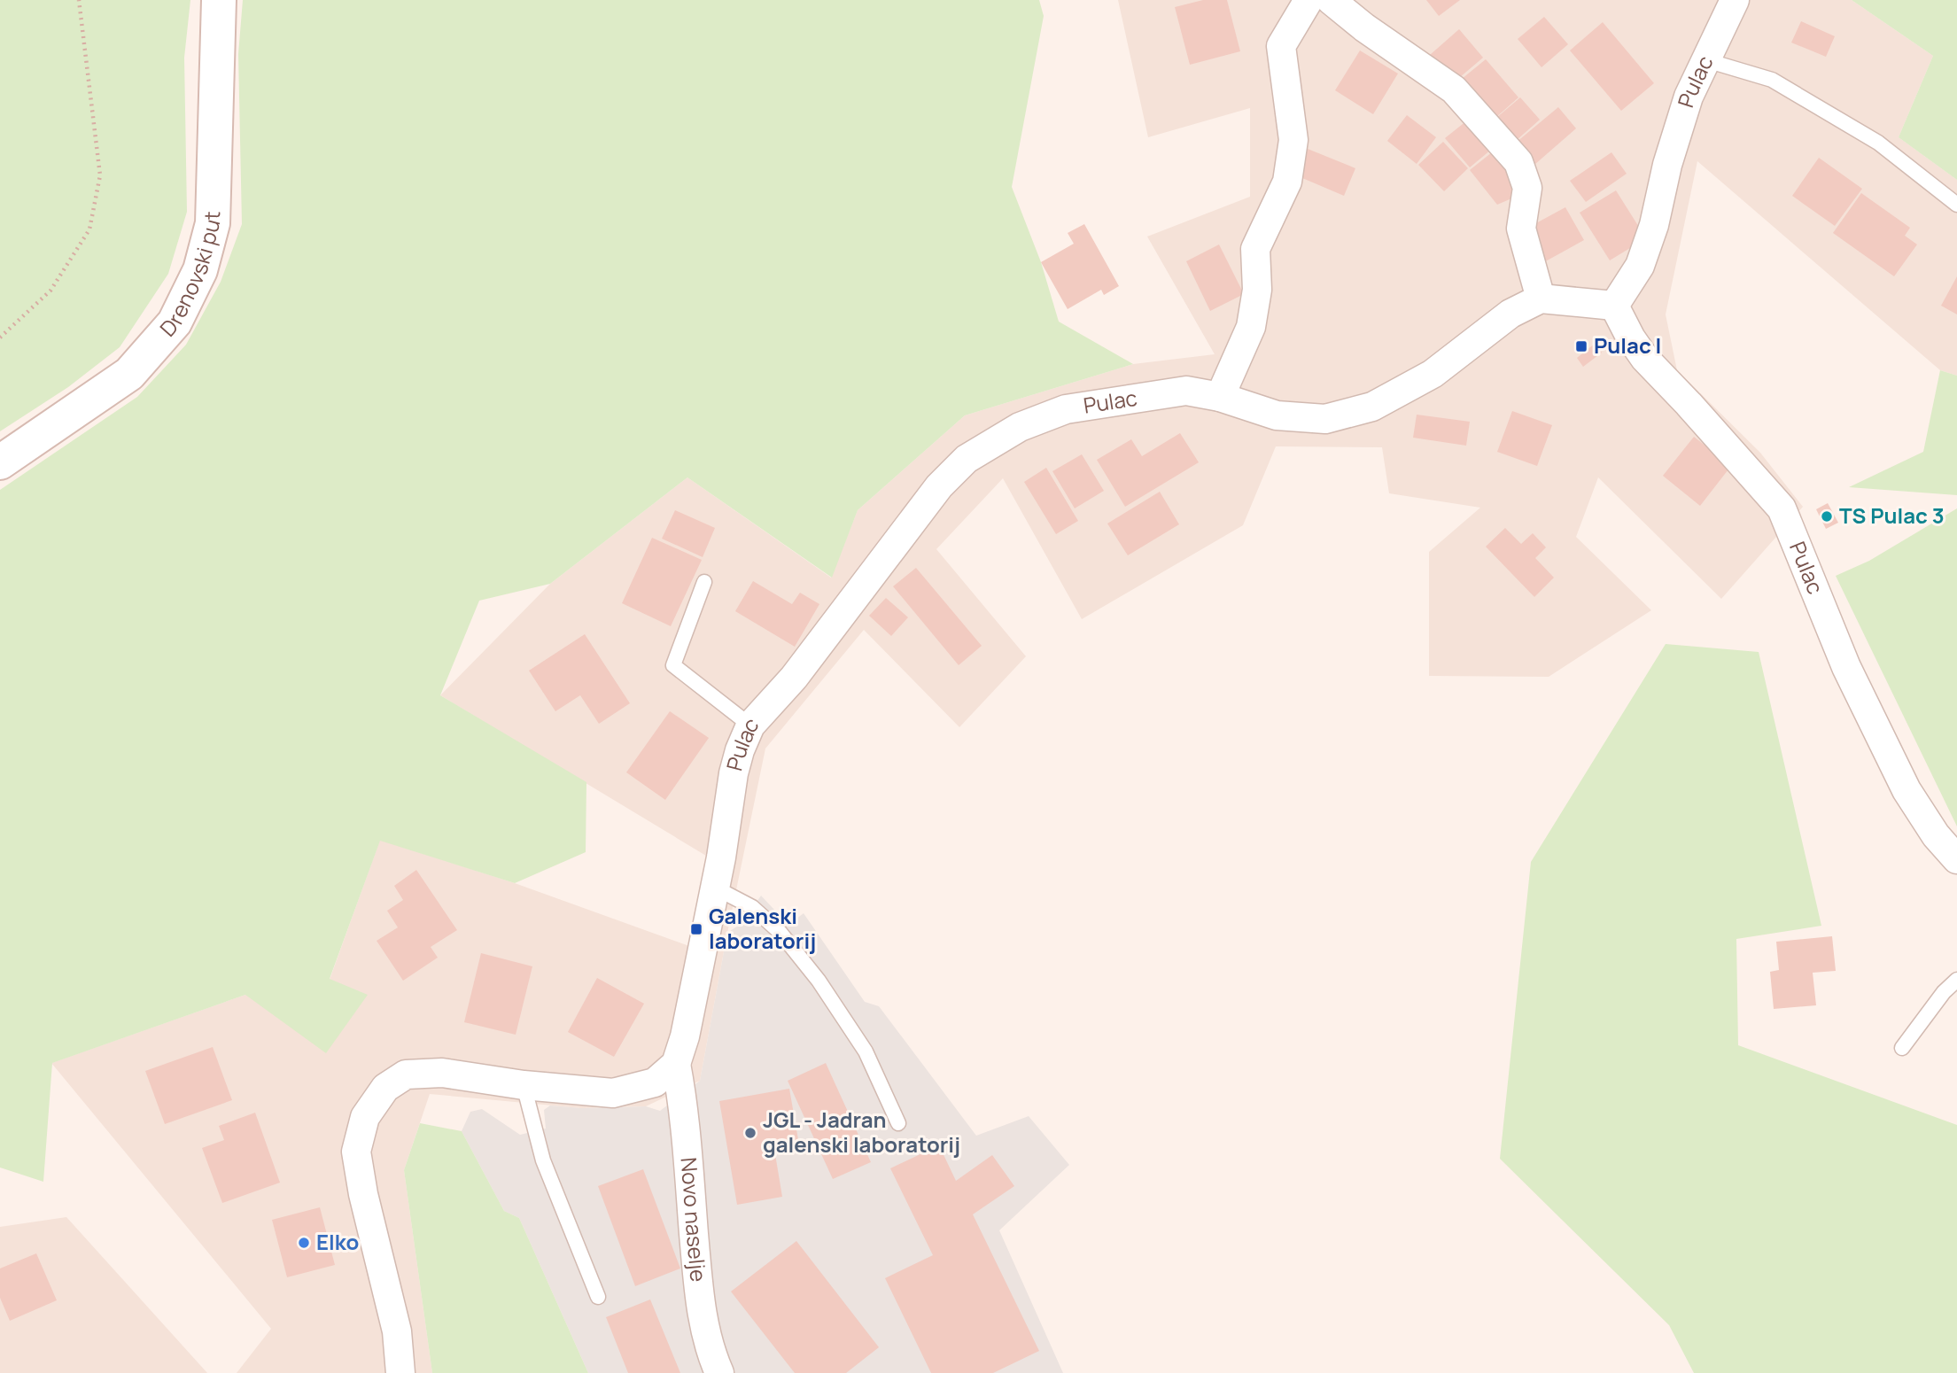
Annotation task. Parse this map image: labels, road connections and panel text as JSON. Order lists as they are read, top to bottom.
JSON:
{
  "streets": {
    "main road": ["Drenovski put"],
    "street": ["Pulac", "Novo naselje"]
  },
  "crossings": [
    ["Pulac", "Novo naselje"]
  ],
  "places": {
    "transit": ["Pulac I", "Galenski laboratorij"],
    "other": ["TS Pulac 3", "JGL - Jadran galenski laboratorij", "Elko"]
  }
}
